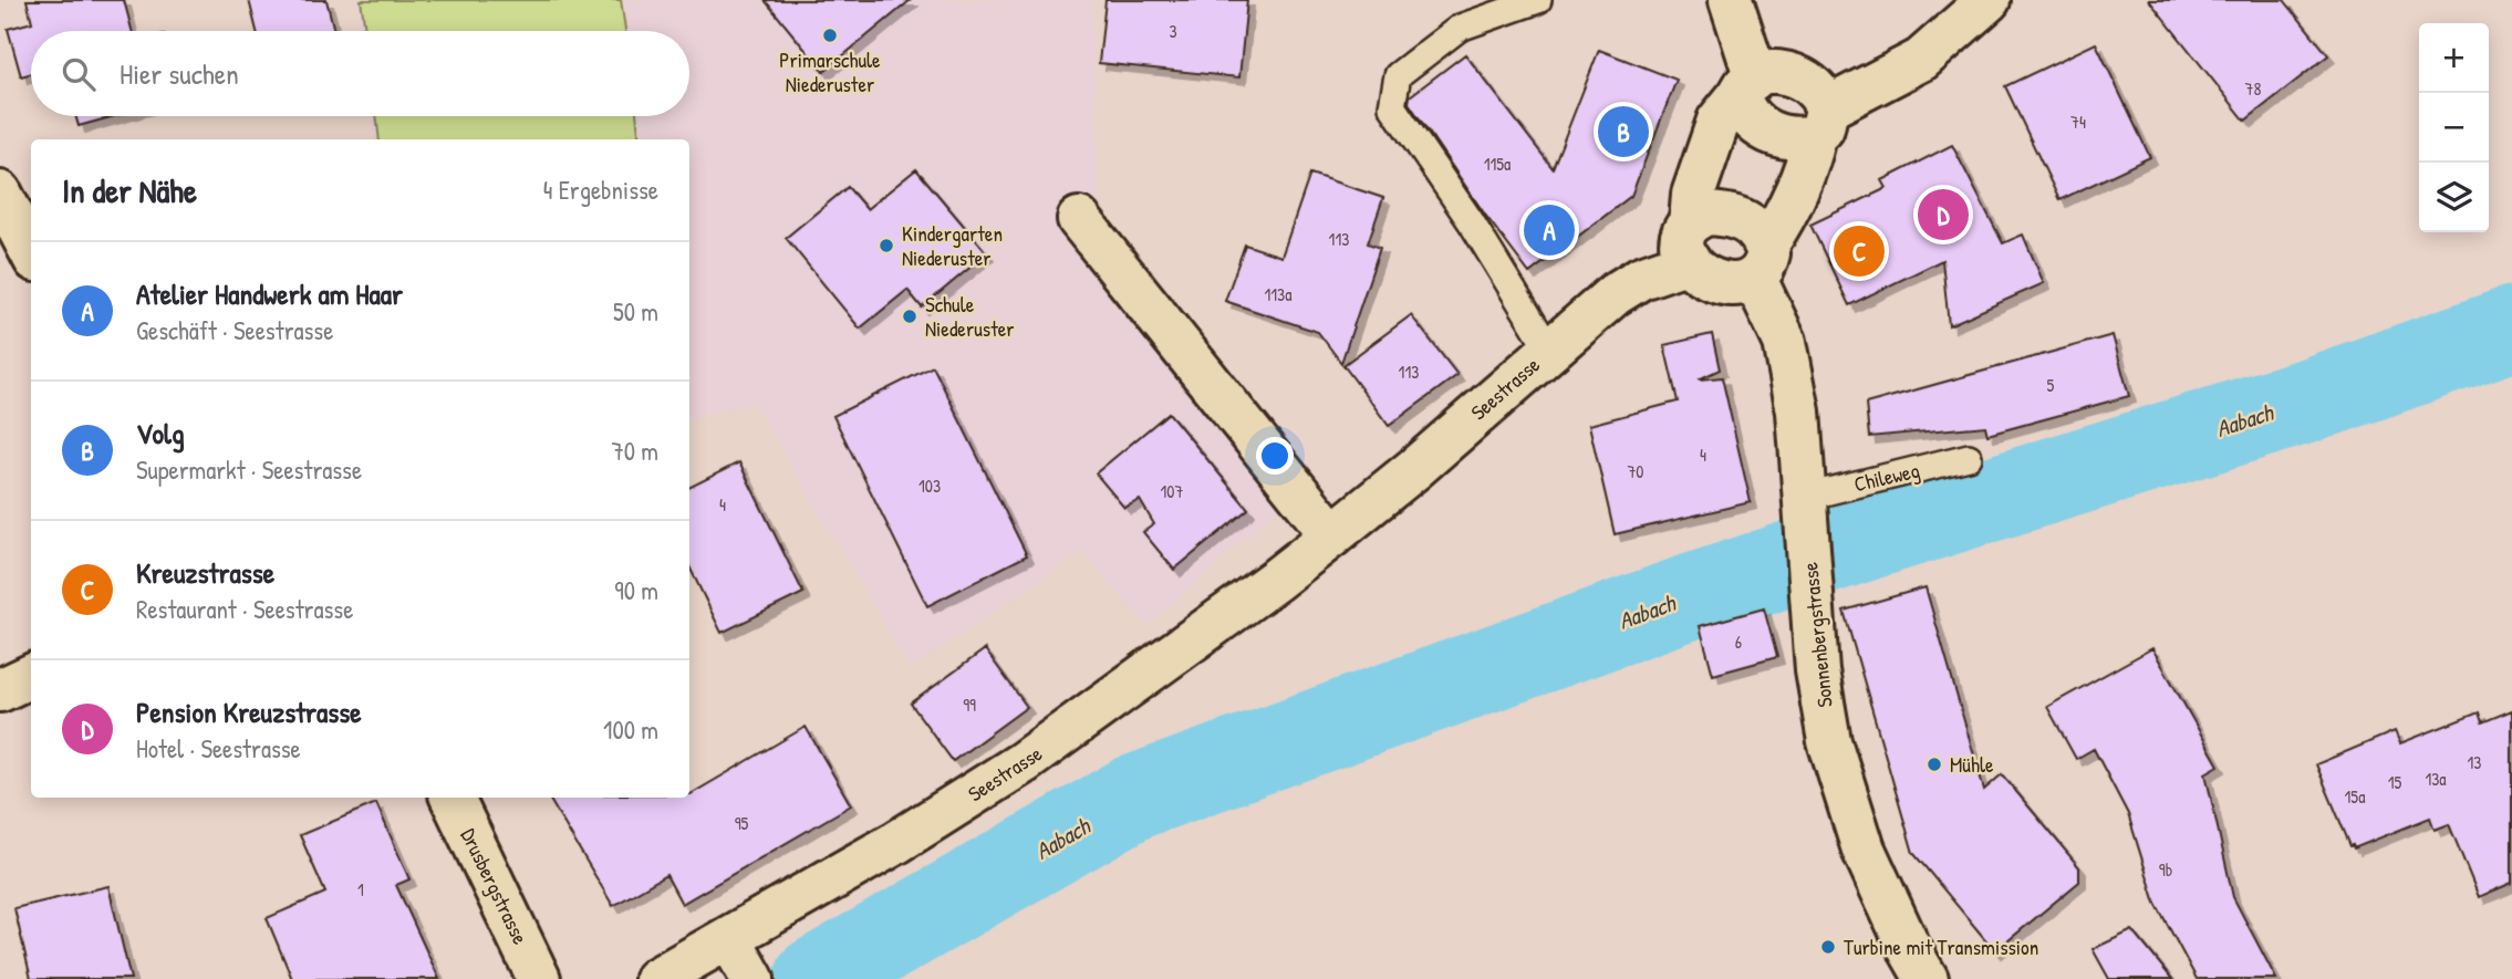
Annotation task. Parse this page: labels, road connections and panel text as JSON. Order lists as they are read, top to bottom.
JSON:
{
  "streets": {
    "street": ["Seestrasse", "Sonnenbergstrasse", "Drusbergstrasse"],
    "lane": ["Chileweg"]
  },
  "crossings": [
    ["Seestrasse", "Sonnenbergstrasse"],
    ["Chileweg", "Sonnenbergstrasse"]
  ],
  "water": ["Aabach"],
  "places": [
    "Primarschule Niederuster",
    "Kindergarten Niederuster",
    "Schule Niederuster",
    "Mühle",
    "Turbine mit Transmission"
  ],
  "house_numbers": [
    "3",
    "78",
    "74",
    "115a",
    "113",
    "113a",
    "113",
    "5",
    "4",
    "70",
    "103",
    "107",
    "4",
    "6",
    "99",
    "13",
    "13a",
    "15",
    "15a",
    "95",
    "9b",
    "1"
  ],
  "page": {
    "map_buttons": ["+", "−"],
    "search": "Hier suchen",
    "pins": [
      "B",
      "D",
      "A",
      "C"
    ],
    "heading": ["In der Nähe", "4 Ergebnisse"],
    "list": [
      {
        "mark": "A",
        "name": "Atelier Handwerk am Haar",
        "note": "Geschäft · Seestrasse",
        "value": "50 m"
      },
      {
        "mark": "B",
        "name": "Volg",
        "note": "Supermarkt · Seestrasse",
        "value": "70 m"
      },
      {
        "mark": "C",
        "name": "Kreuzstrasse",
        "note": "Restaurant · Seestrasse",
        "value": "90 m"
      },
      {
        "mark": "D",
        "name": "Pension Kreuzstrasse",
        "note": "Hotel · Seestrasse",
        "value": "100 m"
      }
    ]
  }
}
